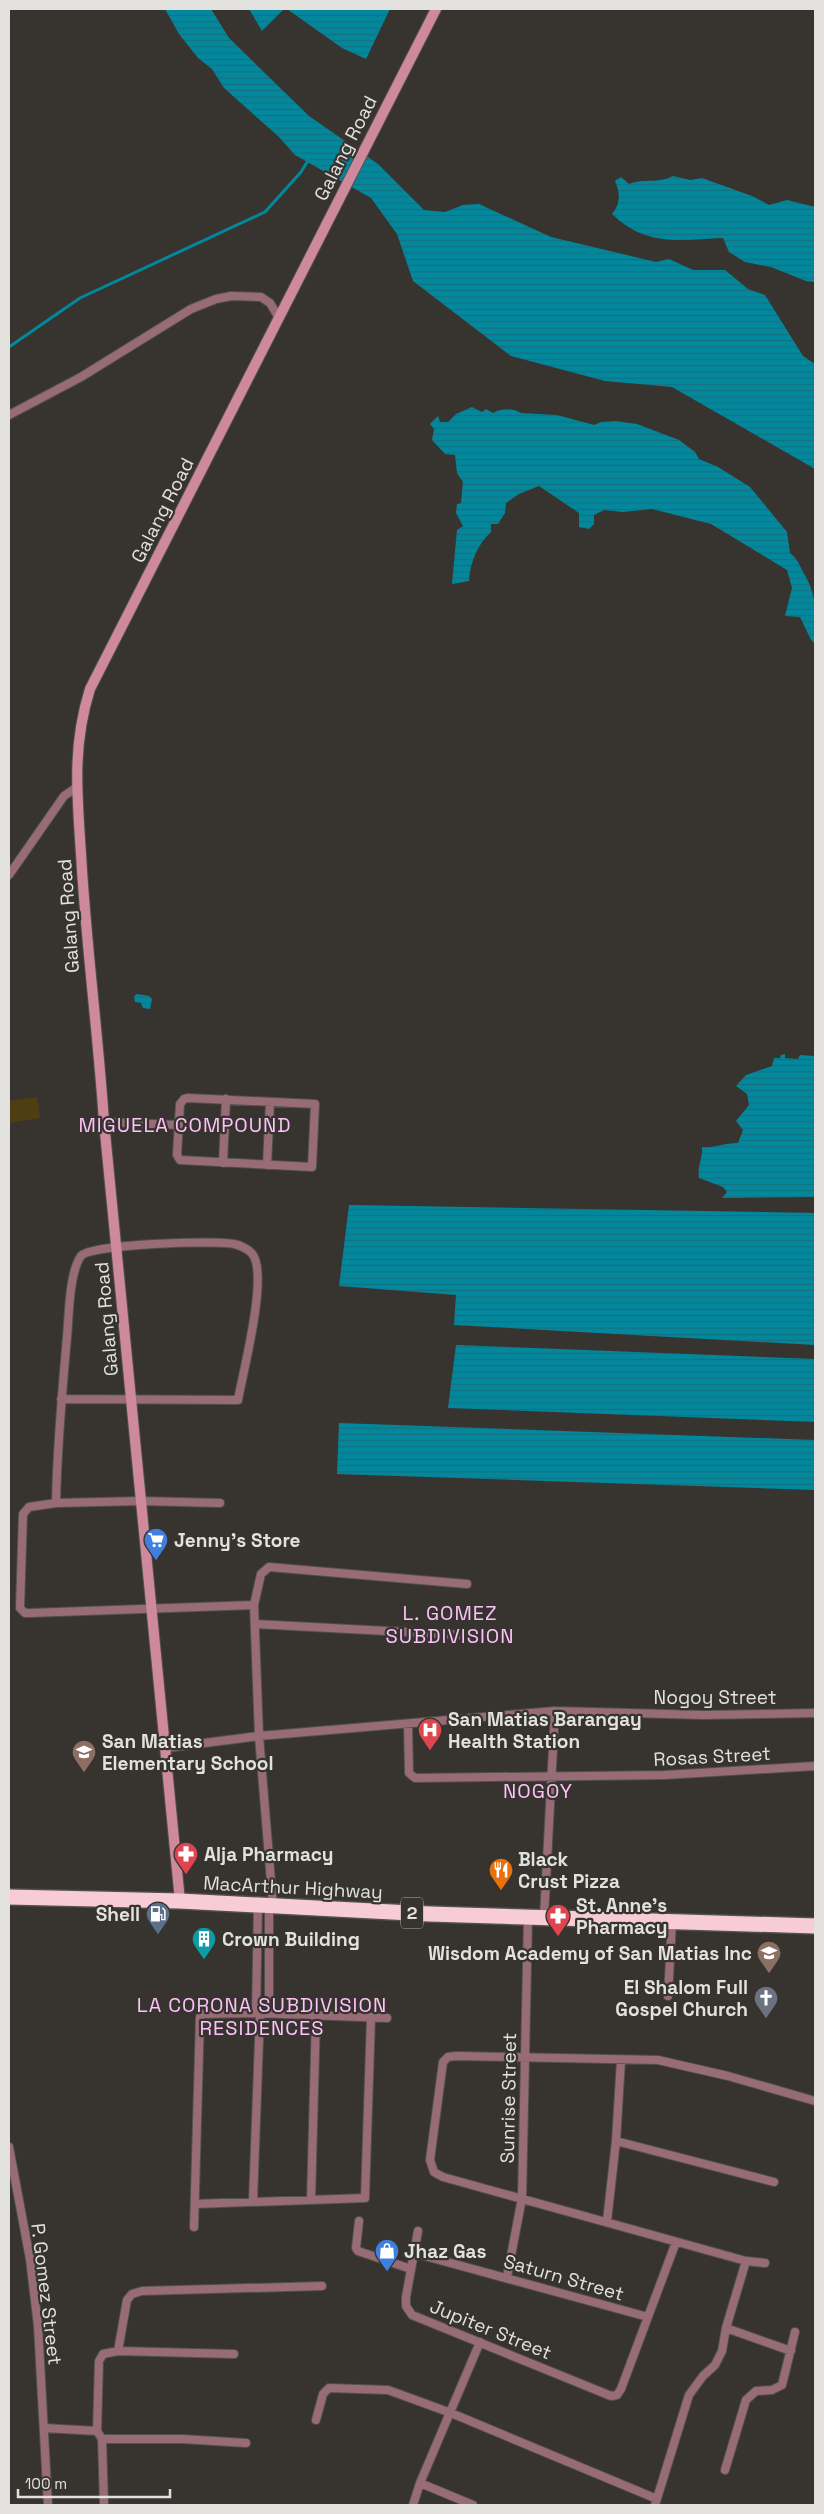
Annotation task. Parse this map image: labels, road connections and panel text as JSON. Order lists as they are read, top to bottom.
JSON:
{
  "streets": {
    "highway": ["MacArthur Highway", "2"],
    "street": [
      "Galang Road",
      "Nogoy Street",
      "Rosas Street",
      "Sunrise Street",
      "Saturn Street",
      "P. Gomez Street",
      "Jupiter Street"
    ]
  },
  "crossings": [
    ["Galang Road", "Nogoy Street"],
    ["Galang Road", "MacArthur Highway"],
    ["Nogoy Street", "Rosas Street"],
    ["MacArthur Highway", "Sunrise Street"],
    ["Sunrise Street", "Saturn Street"],
    ["Saturn Street", "Jupiter Street"]
  ],
  "districts": [
    "MIGUELA COMPOUND",
    "L. GOMEZ SUBDIVISION",
    "NOGOY",
    "LA CORONA SUBDIVISION RESIDENCES"
  ],
  "places": {
    "supermarket": ["Jenny's Store"],
    "hospital": ["San Matias Barangay Health Station"],
    "school or university": ["San Matias Elementary School", "Wisdom Academy of San Matias Inc"],
    "pharmacy": ["Alja Pharmacy", "St. Anne's Pharmacy"],
    "restaurant": ["Black Crust Pizza"],
    "fuel station": ["Shell"],
    "building": ["Crown Building"],
    "church": ["El Shalom Full Gospel Church"],
    "shop": ["Jhaz Gas"]
  },
  "scale_bar": "100 m"
}
